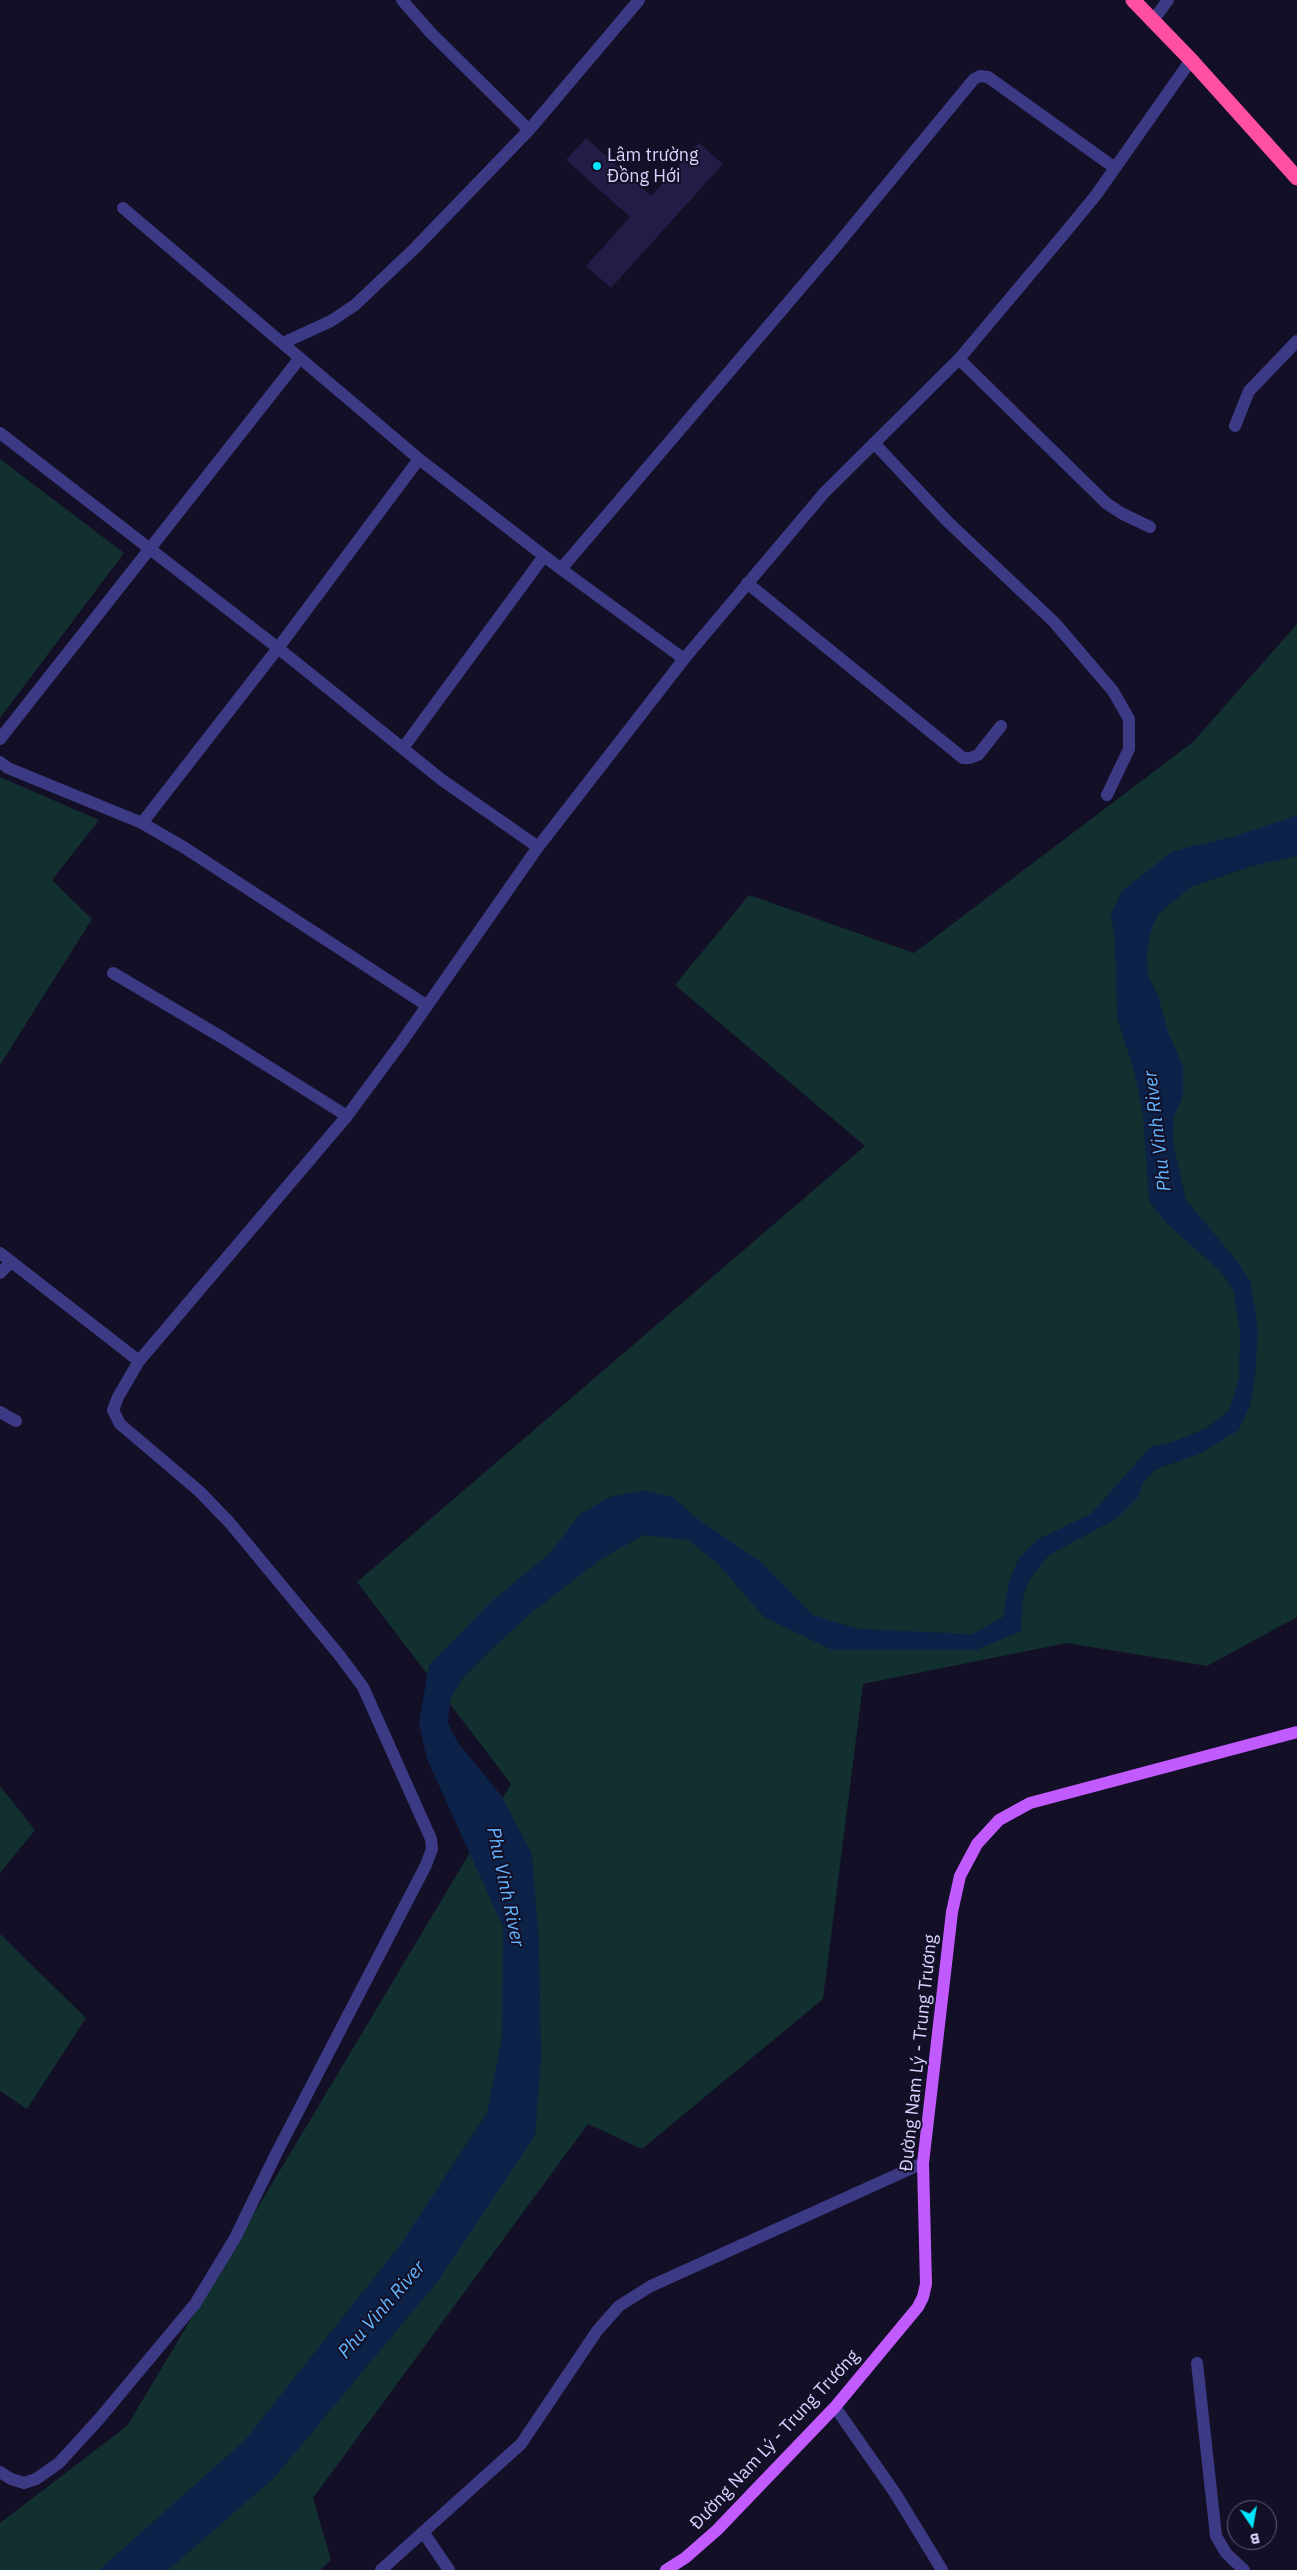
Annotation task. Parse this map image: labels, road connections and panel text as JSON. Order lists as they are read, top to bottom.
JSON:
{
  "streets": {
    "main road": ["Đường Nam Lý - Trung Trương"]
  },
  "water": ["Phu Vinh River"],
  "places": ["Lâm trường Đồng Hới"],
  "north": "bottom"
}
